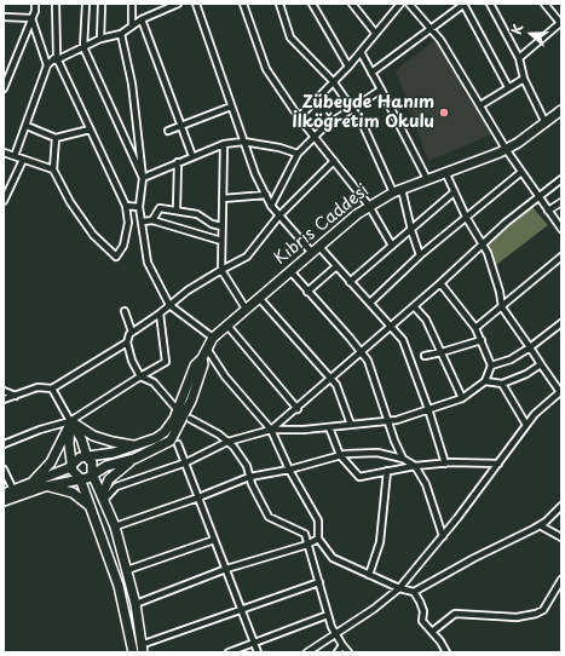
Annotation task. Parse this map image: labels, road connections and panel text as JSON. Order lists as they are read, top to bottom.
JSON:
{
  "streets": {
    "main road": ["Kıbrıs Caddesi"]
  },
  "places": ["Zübeyde Hanım İlköğretim Okulu"],
  "north": "left"
}
